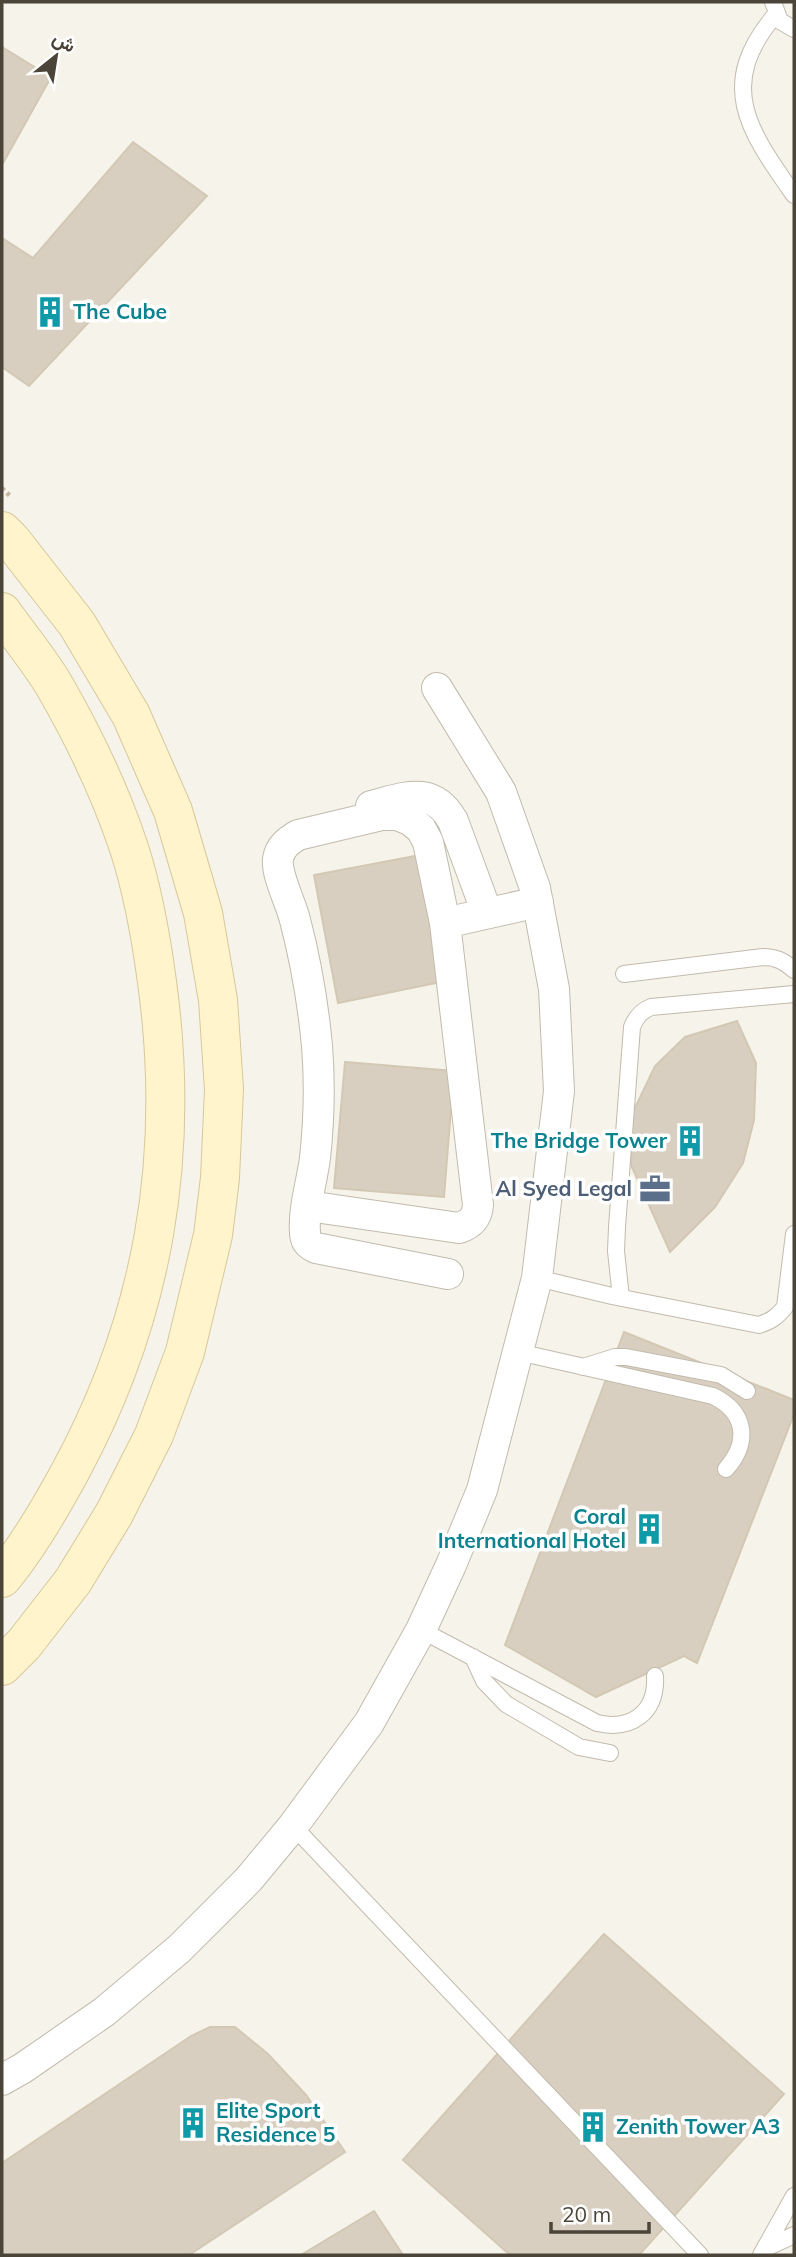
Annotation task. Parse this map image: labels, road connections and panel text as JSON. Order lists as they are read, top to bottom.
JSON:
{
  "places": {
    "building": [
      "The Cube",
      "The Bridge Tower",
      "Coral International Hotel",
      "Elite Sport Residence 5",
      "Zenith Tower A3"
    ],
    "office": ["Al Syed Legal"]
  },
  "scale_bar": "20 m",
  "north": "top right"
}
